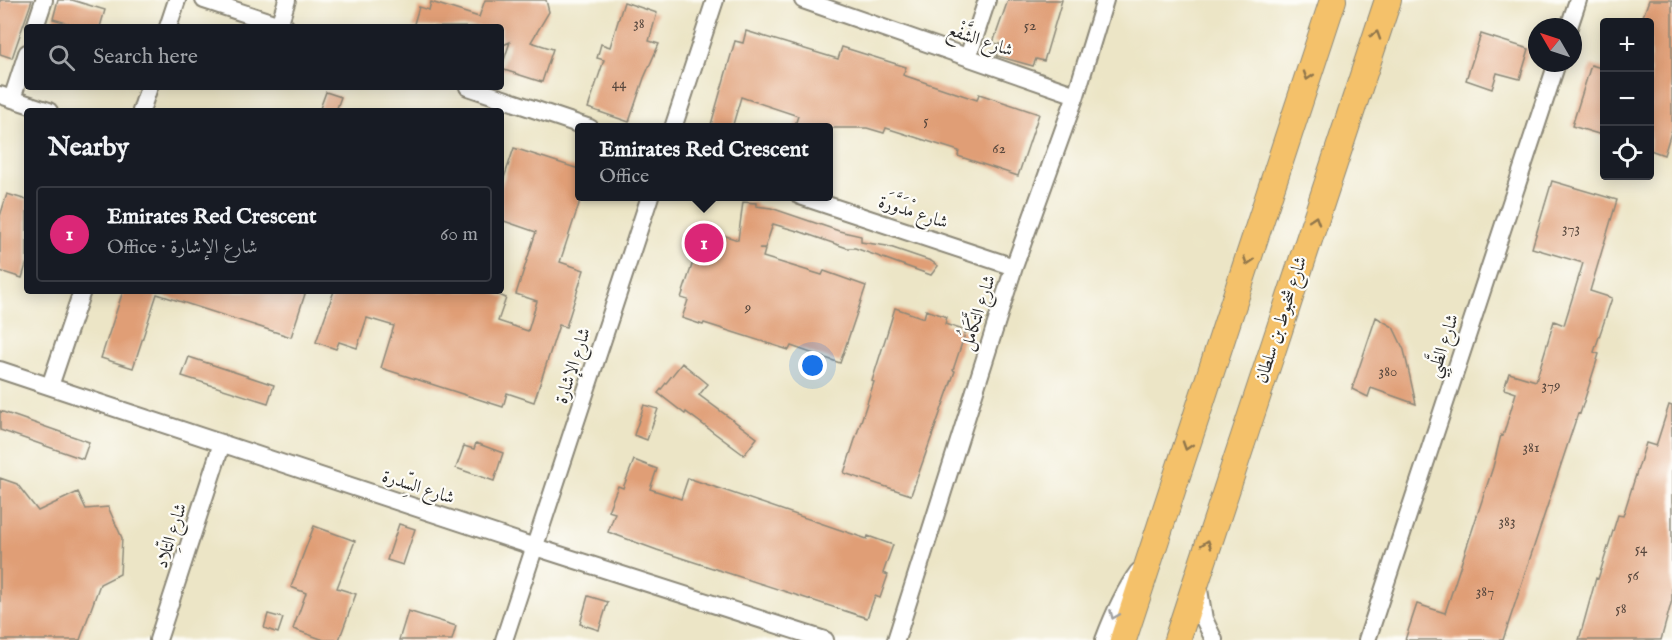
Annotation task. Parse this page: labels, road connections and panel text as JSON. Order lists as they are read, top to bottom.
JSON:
{
  "streets": {
    "main road": ["شارع شخبوط بن سلطان"],
    "street": [
      "شارع الشَّفْع",
      "شارع مْدَوَّرَة",
      "شارع التَّكَامُل",
      "شارع الظَّبِي",
      "شارع الإشارة",
      "شارع السِّدرة",
      "شارع التِّلاد"
    ]
  },
  "crossings": [
    ["شارع الشَّفْع", "شارع التَّكَامُل"],
    ["شارع مْدَوَّرَة", "شارع التَّكَامُل"],
    ["شارع الإشارة", "شارع السِّدرة"],
    ["شارع السِّدرة", "شارع التِّلاد"]
  ],
  "house_numbers": [
    "38",
    "52",
    "44",
    "5",
    "62",
    "373",
    "9",
    "380",
    "379",
    "381",
    "383",
    "54",
    "56",
    "387",
    "58"
  ],
  "north": "top left",
  "page": {
    "map_buttons": ["+", "−"],
    "search": "Search here",
    "heading": "Nearby",
    "popup": ["Emirates Red Crescent", "Office"],
    "list": [
      {
        "mark": "1",
        "name": "Emirates Red Crescent",
        "note": "Office · شارع الإشارة",
        "value": "60 m"
      }
    ],
    "pins": "1"
  }
}
